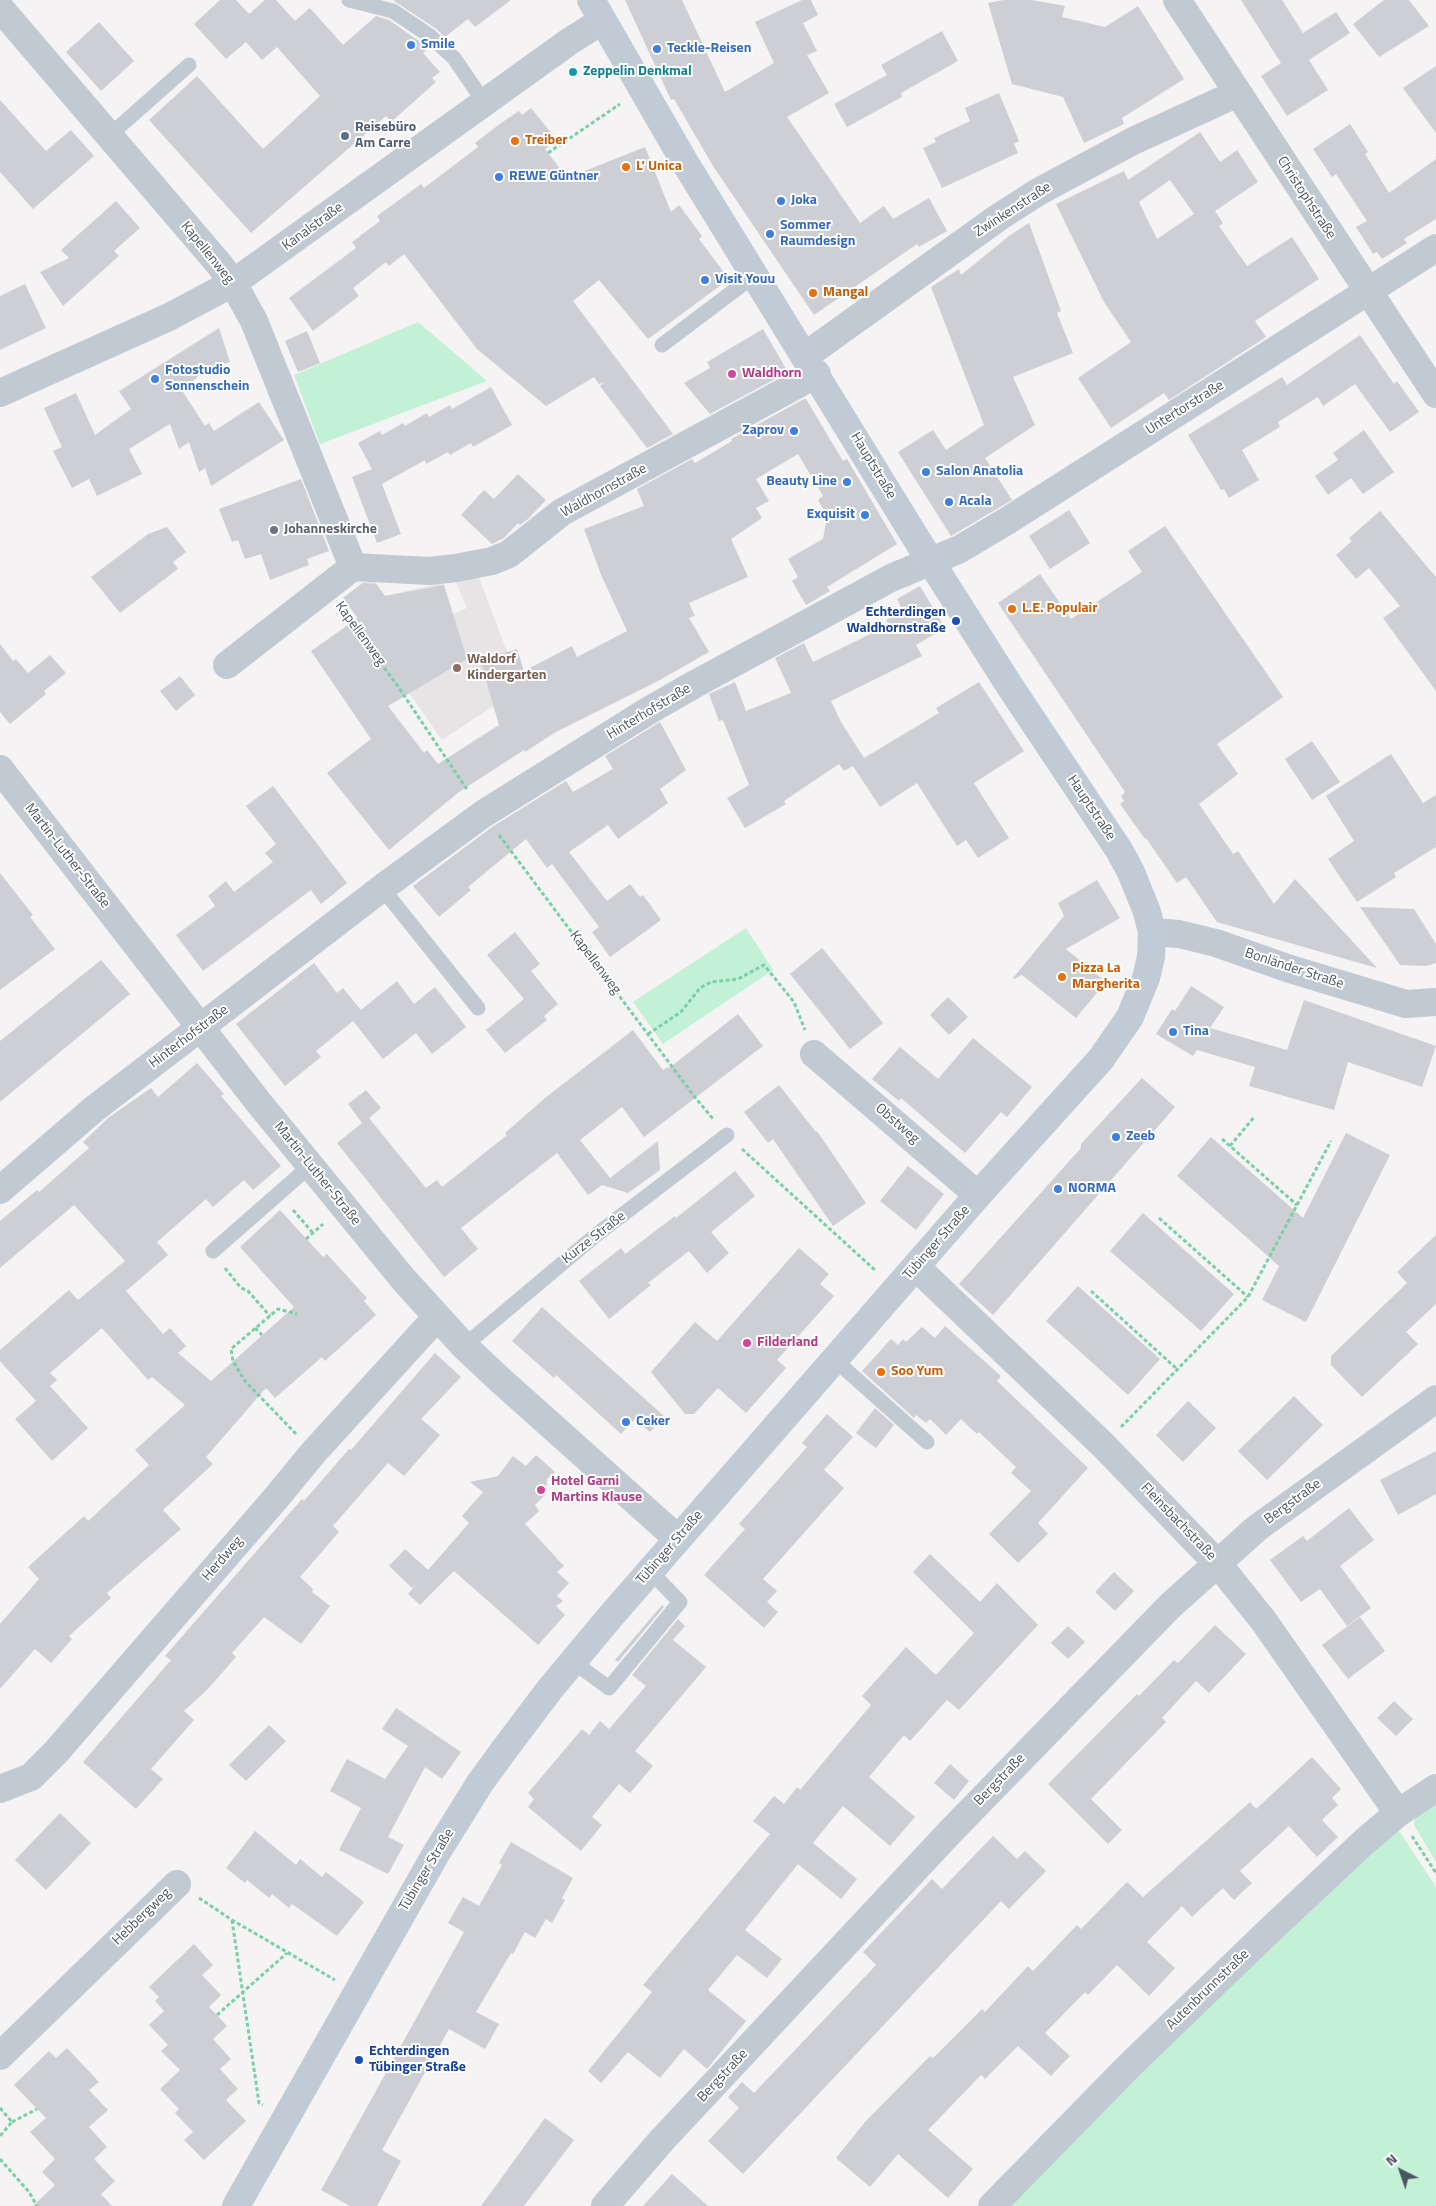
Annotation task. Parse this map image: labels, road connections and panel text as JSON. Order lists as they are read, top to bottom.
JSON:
{
  "streets": {
    "main road": ["Hauptstraße", "Tübinger Straße"],
    "street": [
      "Christophstraße",
      "Zwinkenstraße",
      "Kanalstraße",
      "Kapellenweg",
      "Untertorstraße",
      "Waldhornstraße",
      "Hinterhofstraße",
      "Martin-Luther-Straße",
      "Bonländer Straße",
      "Obstweg",
      "Bergstraße",
      "Fleinsbachstraße",
      "Herdweg",
      "Hebbergweg",
      "Autenbrunnstraße"
    ],
    "lane": ["Kurze Straße"]
  },
  "crossings": [
    ["Christophstraße", "Zwinkenstraße"],
    ["Christophstraße", "Untertorstraße"],
    ["Zwinkenstraße", "Hauptstraße"],
    ["Zwinkenstraße", "Waldhornstraße"],
    ["Kanalstraße", "Kapellenweg"],
    ["Kanalstraße", "Hauptstraße"],
    ["Kapellenweg", "Waldhornstraße"],
    ["Kapellenweg", "Hinterhofstraße"],
    ["Kapellenweg", "Kurze Straße"],
    ["Untertorstraße", "Hauptstraße"],
    ["Untertorstraße", "Hinterhofstraße"],
    ["Hauptstraße", "Waldhornstraße"],
    ["Hauptstraße", "Hinterhofstraße"],
    ["Hauptstraße", "Bonländer Straße"],
    ["Hauptstraße", "Tübinger Straße"],
    ["Hinterhofstraße", "Martin-Luther-Straße"],
    ["Martin-Luther-Straße", "Kurze Straße"],
    ["Martin-Luther-Straße", "Tübinger Straße"],
    ["Martin-Luther-Straße", "Herdweg"],
    ["Bonländer Straße", "Tübinger Straße"],
    ["Obstweg", "Tübinger Straße"],
    ["Tübinger Straße", "Fleinsbachstraße"],
    ["Tübinger Straße", "Hebbergweg"],
    ["Bergstraße", "Fleinsbachstraße"],
    ["Fleinsbachstraße", "Autenbrunnstraße"]
  ],
  "places": [
    "Smile",
    "Teckle-Reisen",
    "Zeppelin Denkmal",
    "Reisebüro Am Carre",
    "Treiber",
    "L' Unica",
    "REWE Güntner",
    "Joka",
    "Sommer Raumdesign",
    "Visit Youu",
    "Mangal",
    "Waldhorn",
    "Fotostudio Sonnenschein",
    "Zaprov",
    "Salon Anatolia",
    "Beauty Line",
    "Acala",
    "Exquisit",
    "Johanneskirche",
    "L.E. Populair",
    "Echterdingen Waldhornstraße",
    "Waldorf Kindergarten",
    "Pizza La Margherita",
    "Tina",
    "Zeeb",
    "NORMA",
    "Filderland",
    "Soo Yum",
    "Ceker",
    "Hotel Garni Martins Klause",
    "Echterdingen Tübinger Straße"
  ],
  "north": "top left"
}
